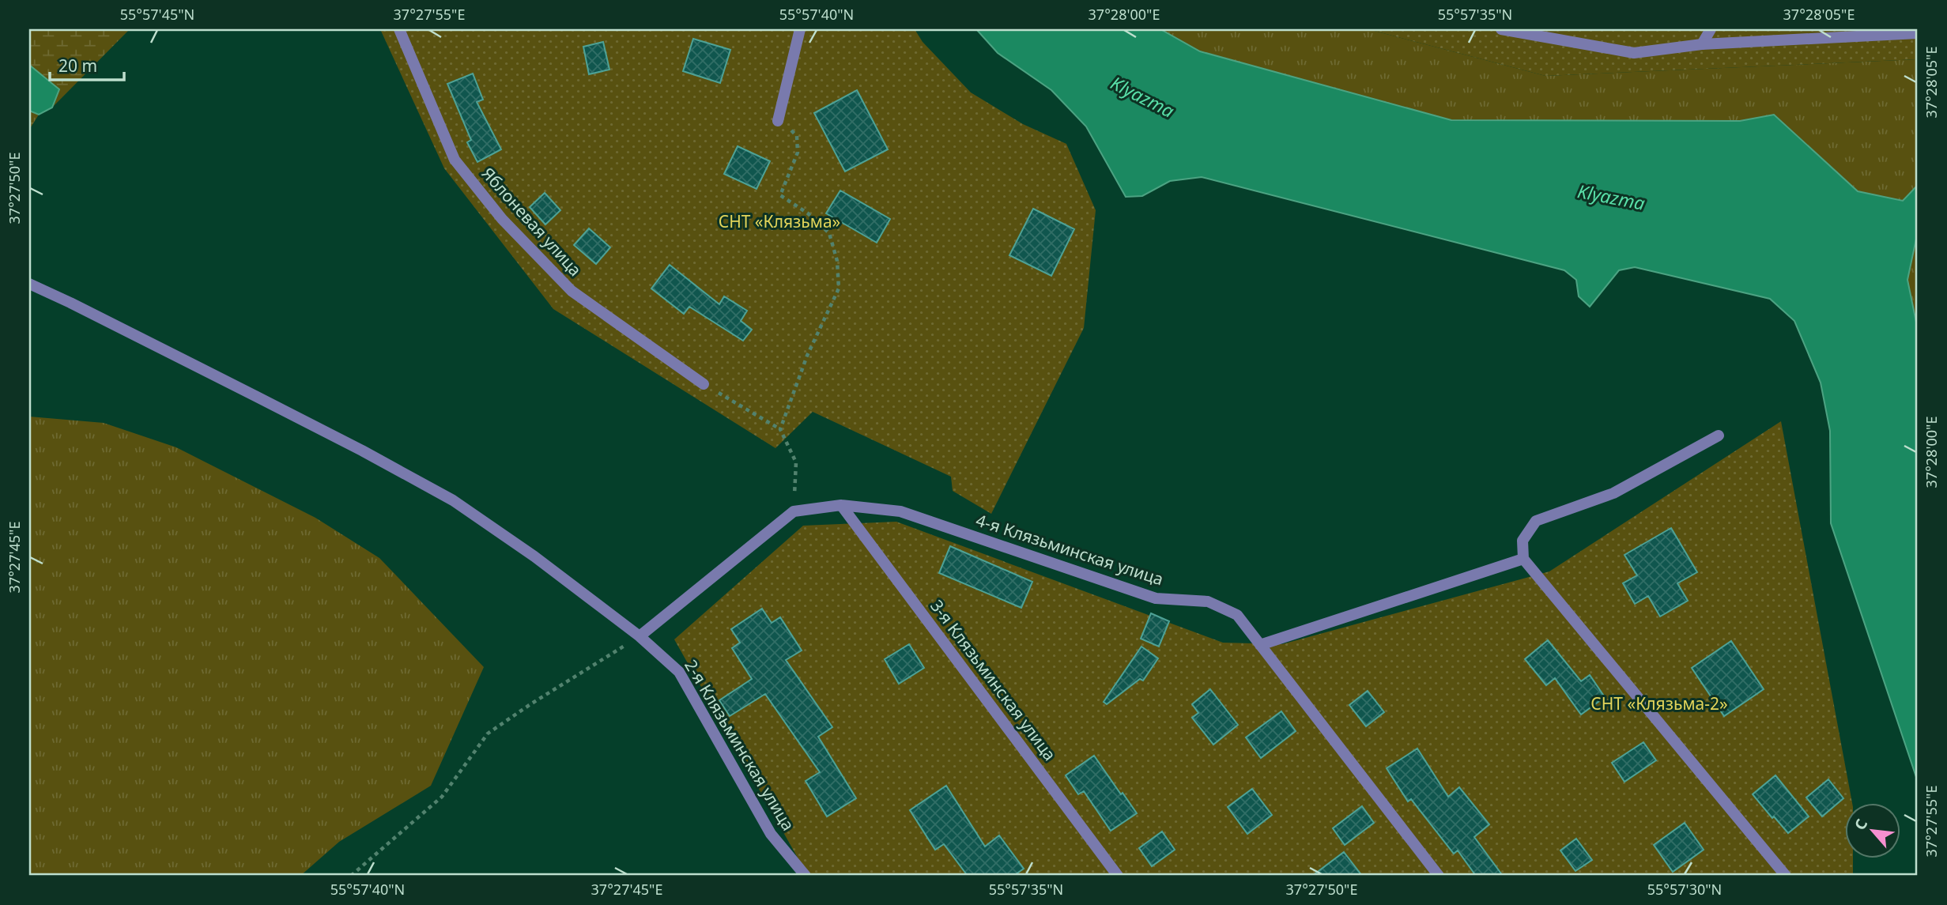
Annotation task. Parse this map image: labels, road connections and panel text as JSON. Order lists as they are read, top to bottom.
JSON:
{
  "streets": {
    "street": [
      "Яблоневая улица",
      "4-я Клязьминская улица",
      "3-я Клязьминская улица",
      "2-я Клязьминская улица"
    ]
  },
  "crossings": [
    ["4-я Клязьминская улица", "3-я Клязьминская улица"]
  ],
  "water": ["Klyazma"],
  "parks": ["СНТ «Клязьма»", "СНТ «Клязьма-2»"],
  "scale_bar": "20 m",
  "north": "top left",
  "coordinates": [
    "55°57'45\"N",
    "37°27'55\"E",
    "55°57'40\"N",
    "37°28'00\"E",
    "55°57'35\"N",
    "37°28'05\"E",
    "37°27'50\"E",
    "37°27'45\"E",
    "55°57'30\"N"
  ]
}
